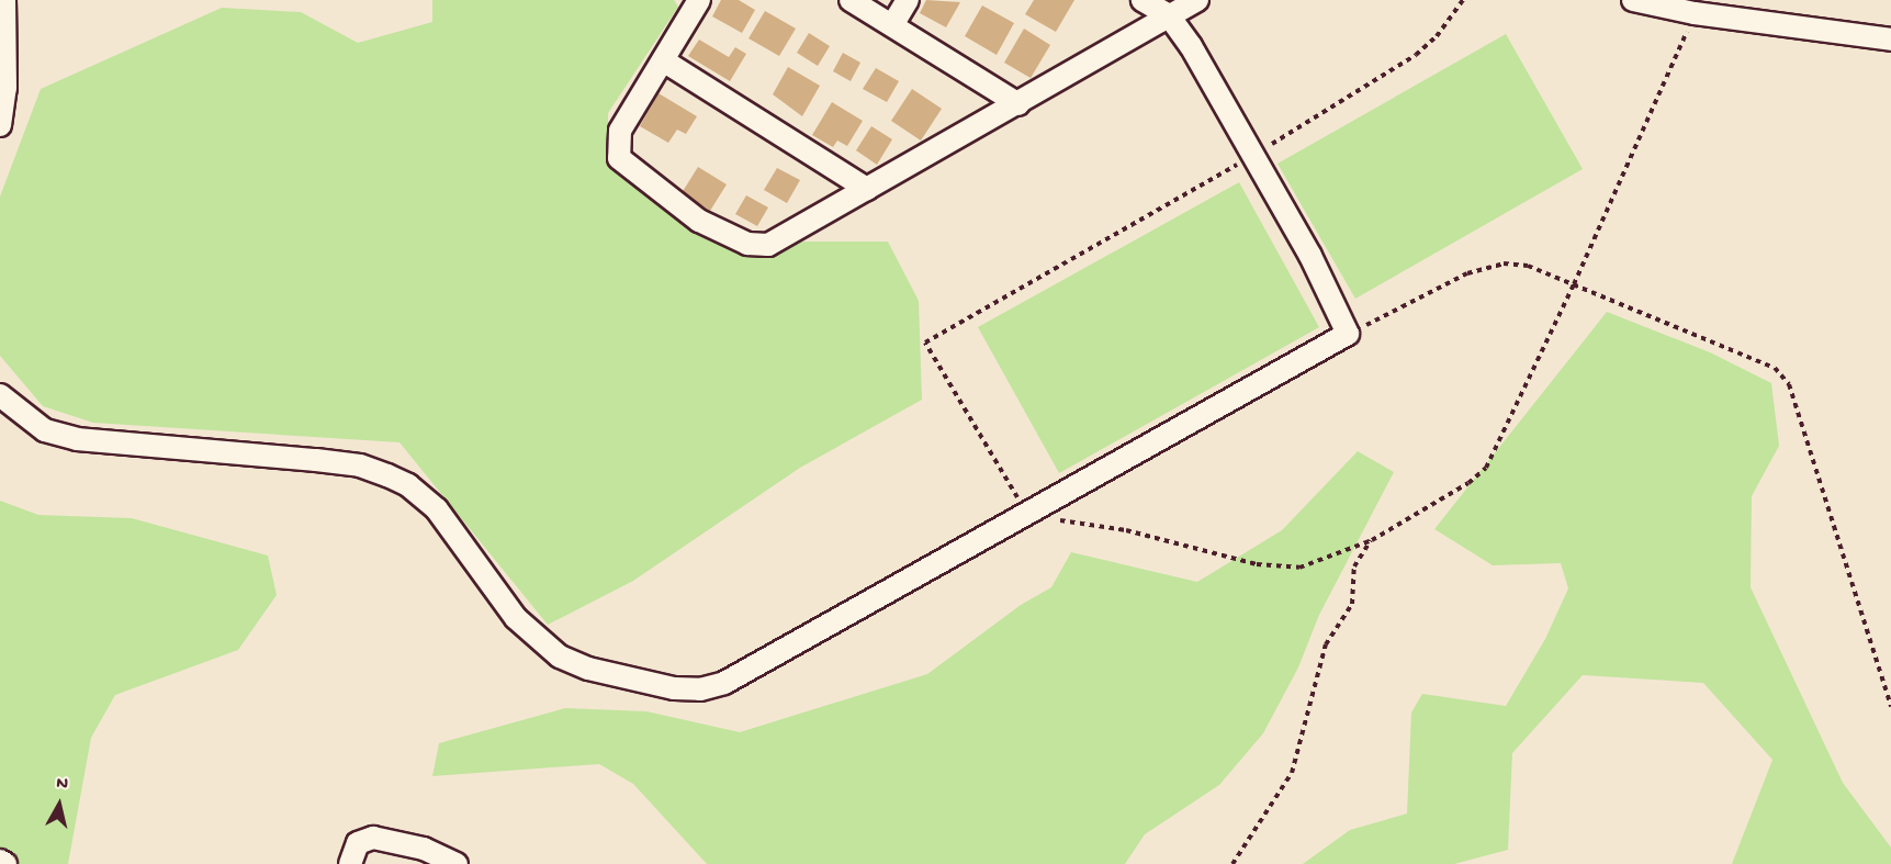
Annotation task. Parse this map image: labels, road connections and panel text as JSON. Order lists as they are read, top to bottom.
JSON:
{
  "north": "top"
}
